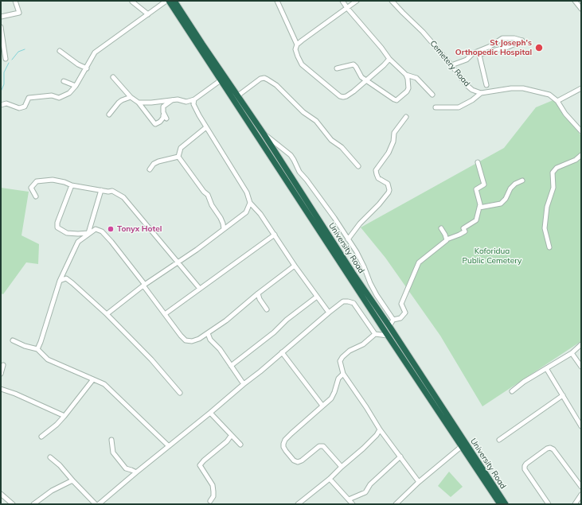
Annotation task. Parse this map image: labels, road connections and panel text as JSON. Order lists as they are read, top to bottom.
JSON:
{
  "streets": {
    "highway": ["University Road"],
    "street": ["Cemetery Road"]
  },
  "parks": ["Koforidua Public Cemetery"],
  "places": ["St Joseph's Orthopedic Hospital", "Tonyx Hotel"]
}
